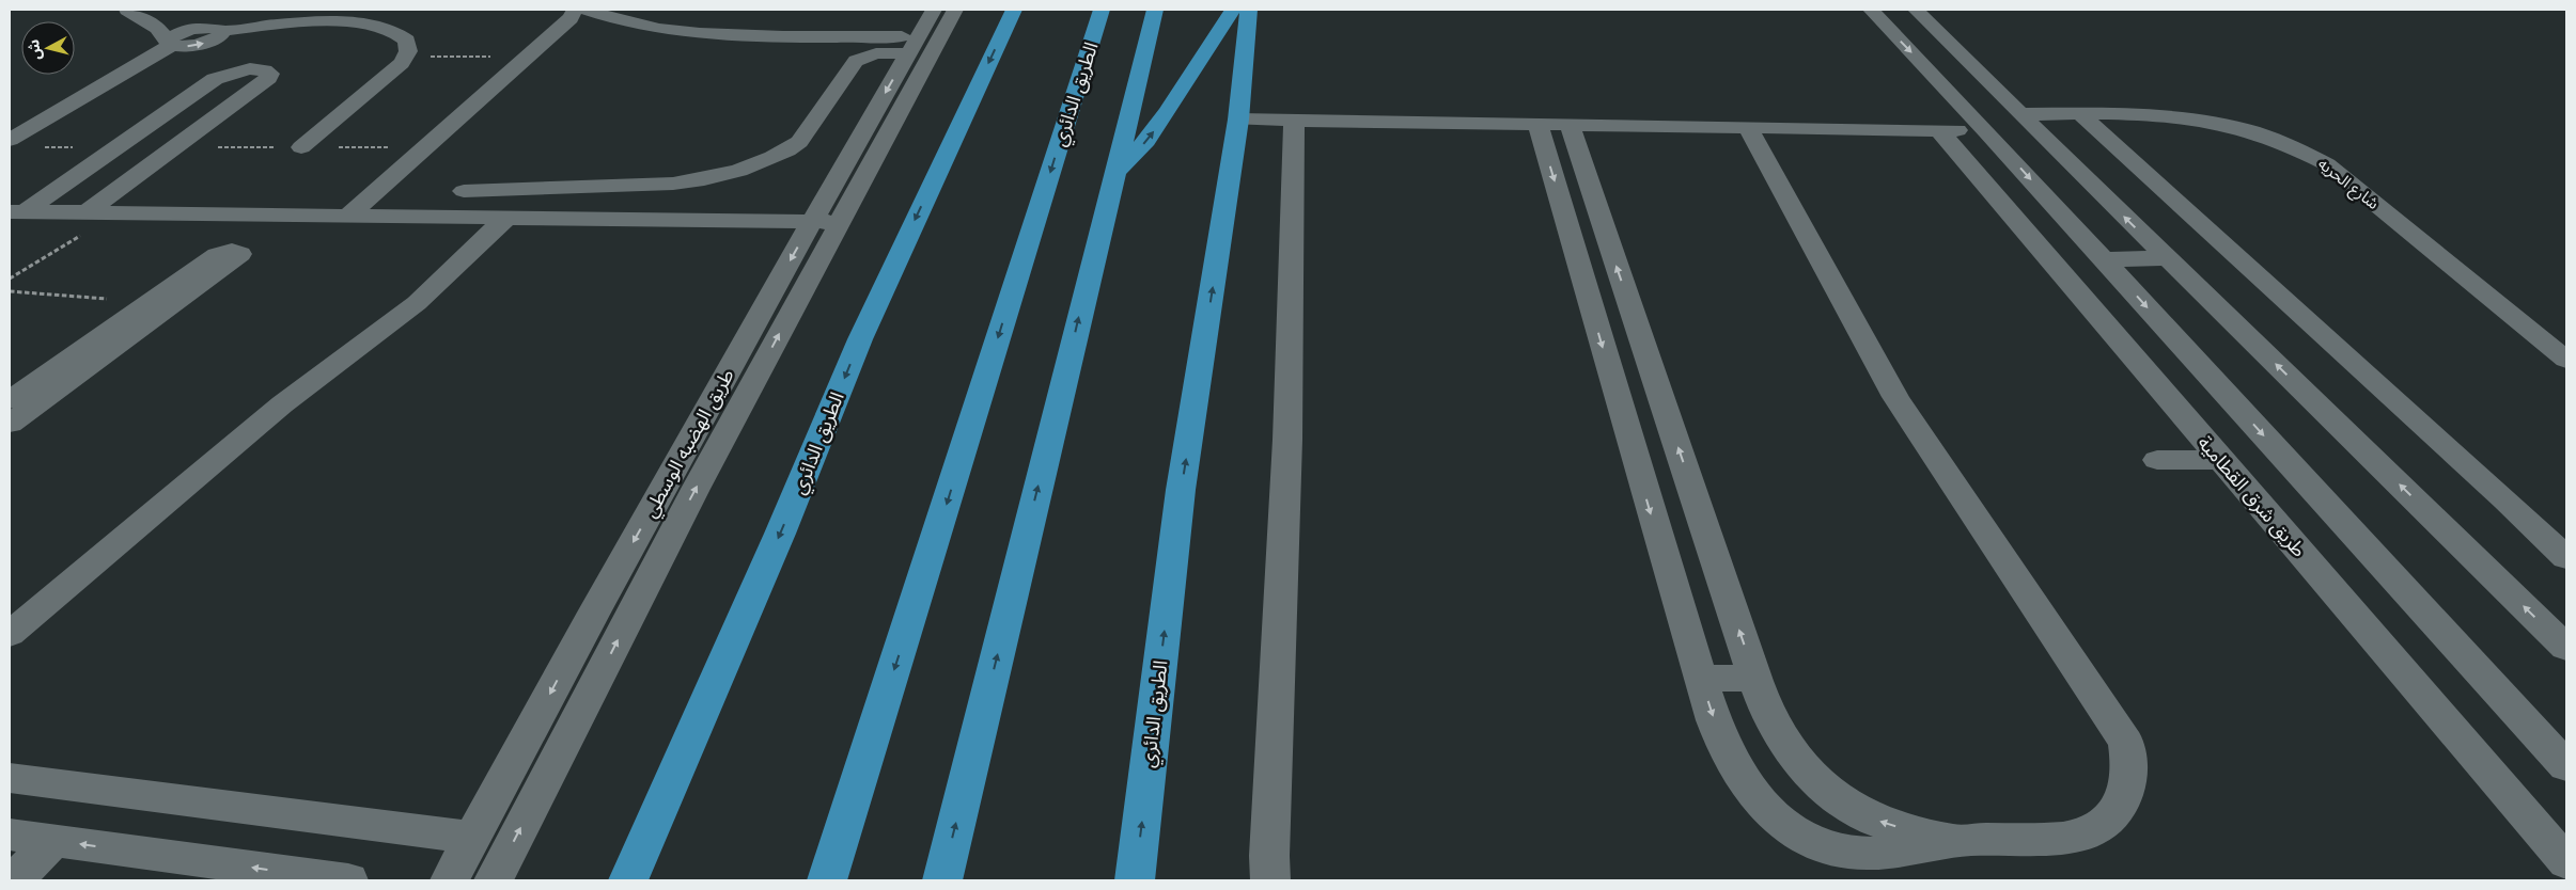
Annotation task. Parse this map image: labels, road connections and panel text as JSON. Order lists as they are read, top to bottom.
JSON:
{
  "streets": {
    "highway": ["الطريق الدائري"],
    "street": ["شارع الحريه", "طريق الهضبه الوسطي", "طريق شرق القطامية"]
  },
  "north": "left"
}
